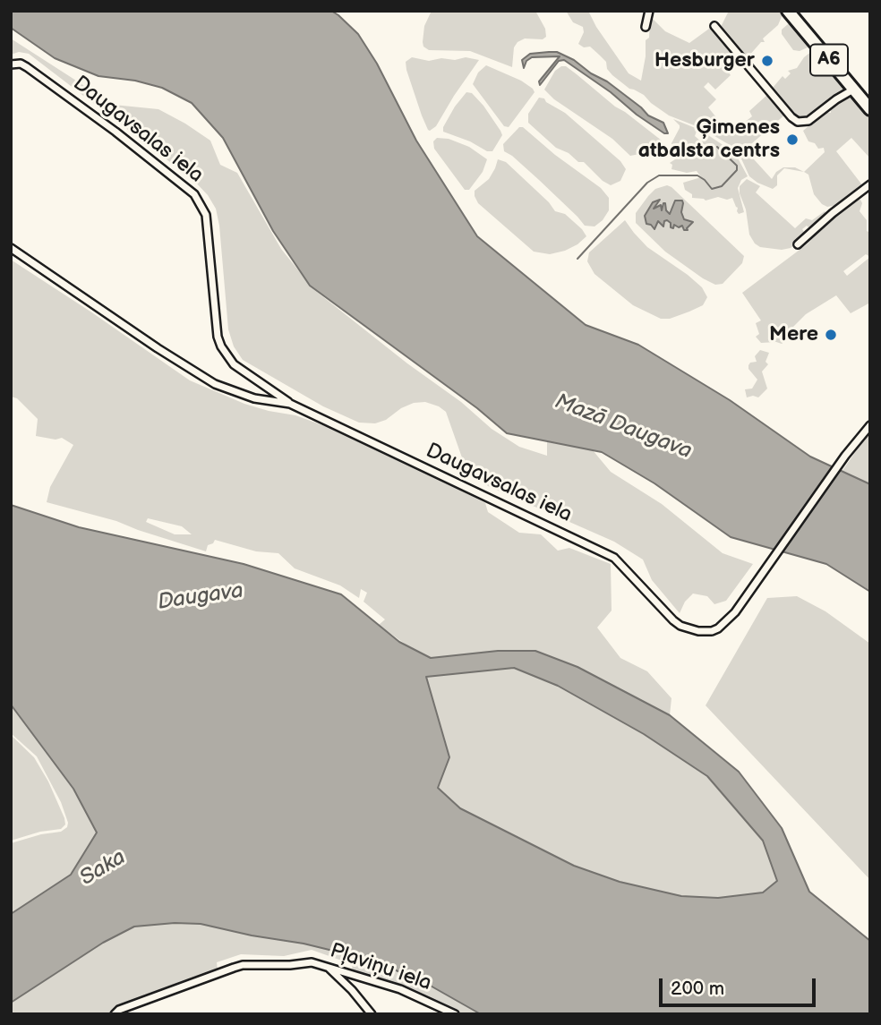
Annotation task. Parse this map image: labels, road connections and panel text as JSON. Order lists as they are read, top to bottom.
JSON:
{
  "streets": {
    "highway": ["A6"],
    "street": ["Daugavsalas iela", "Pļaviņu iela"]
  },
  "water": ["Mazā Daugava", "Daugava", "Saka"],
  "places": ["Hesburger", "Ģimenes atbalsta centrs", "Mere"],
  "scale_bar": "200 m"
}
